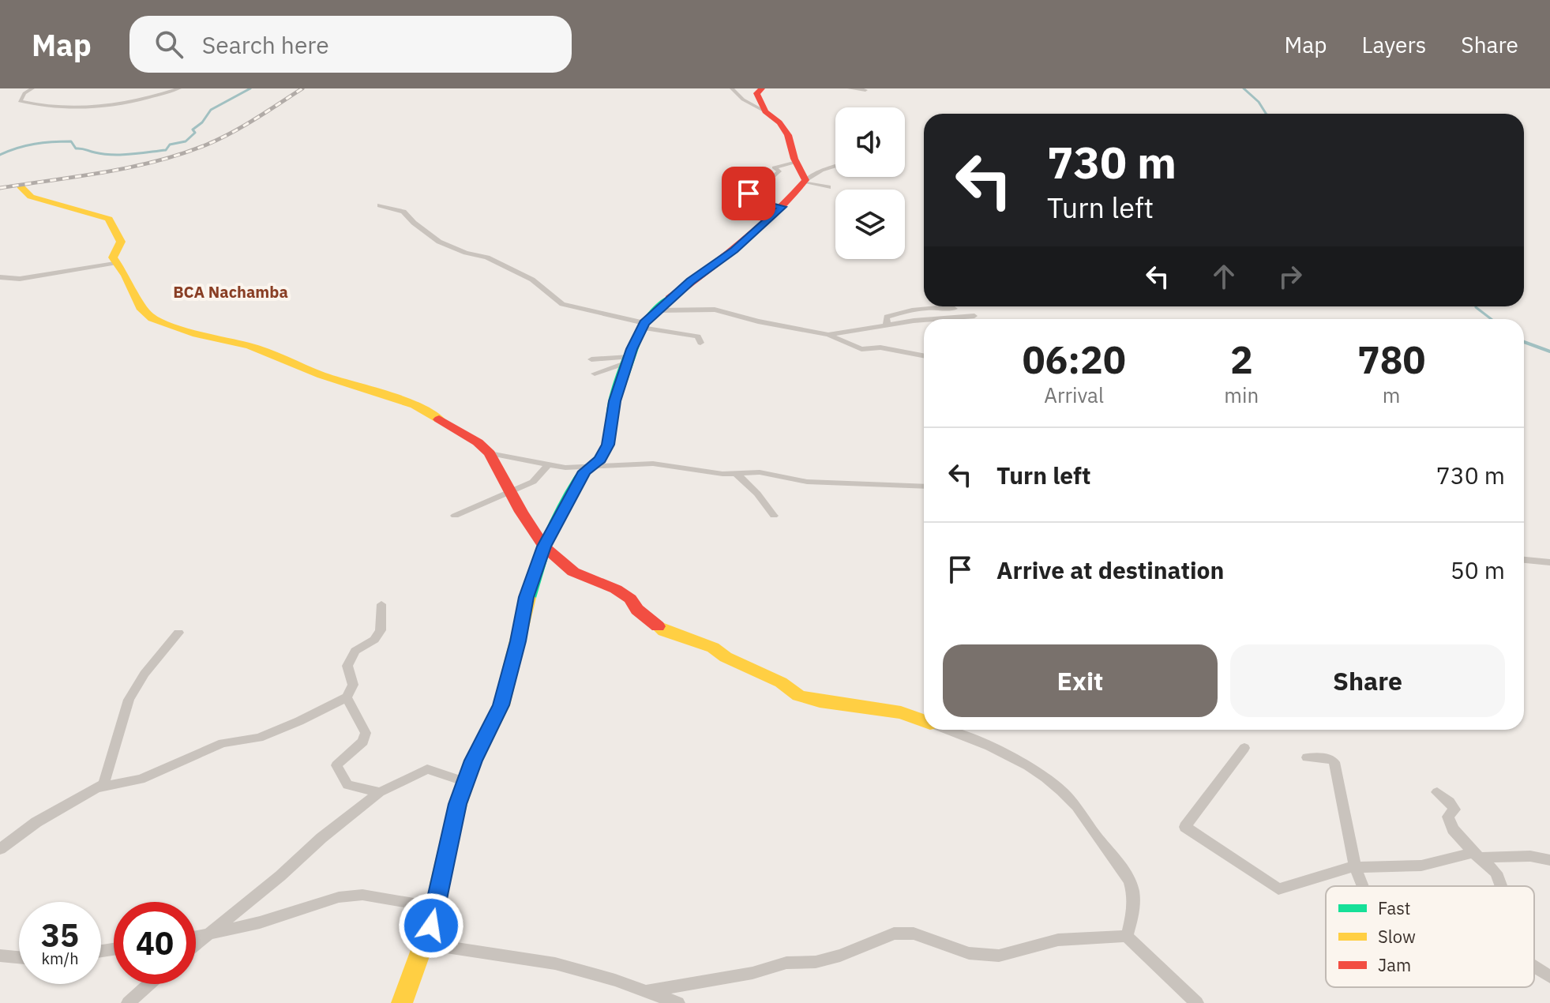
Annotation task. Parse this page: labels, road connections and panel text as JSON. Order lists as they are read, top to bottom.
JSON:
{
  "districts": ["BCA Nachamba"],
  "legend": ["Fast", "Slow", "Jam"],
  "page": {
    "header": "Map",
    "search": "Search here",
    "nav": ["Map", "Layers", "Share"],
    "turn": ["730 m", "Turn left"],
    "eta": [
      "06:20",
      "Arrival",
      "2",
      "min",
      "780",
      "m"
    ],
    "list": [
      {
        "name": "Turn left",
        "value": "730 m"
      },
      {
        "name": "Arrive at destination",
        "value": "50 m"
      }
    ],
    "buttons": ["Exit", "Share"],
    "speed": "35 km/h",
    "limit": "40"
  }
}
